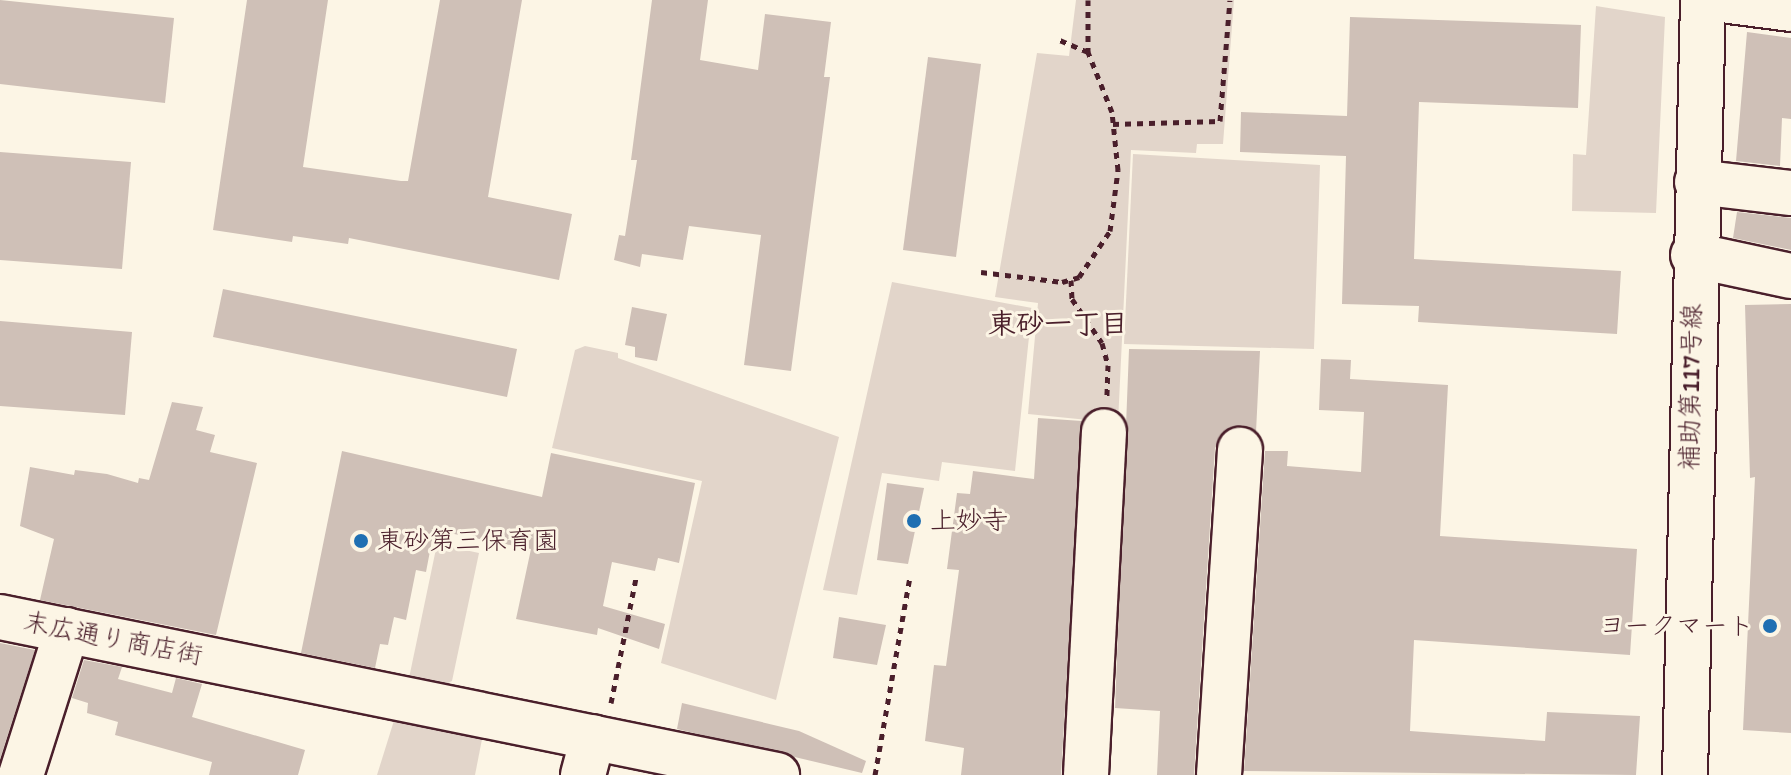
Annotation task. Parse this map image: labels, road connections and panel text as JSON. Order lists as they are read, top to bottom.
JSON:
{
  "streets": {
    "street": ["補助第117号線", "末広通り商店街"]
  },
  "districts": ["東砂一丁目"],
  "places": ["上妙寺", "東砂第三保育園", "ヨークマート"]
}
